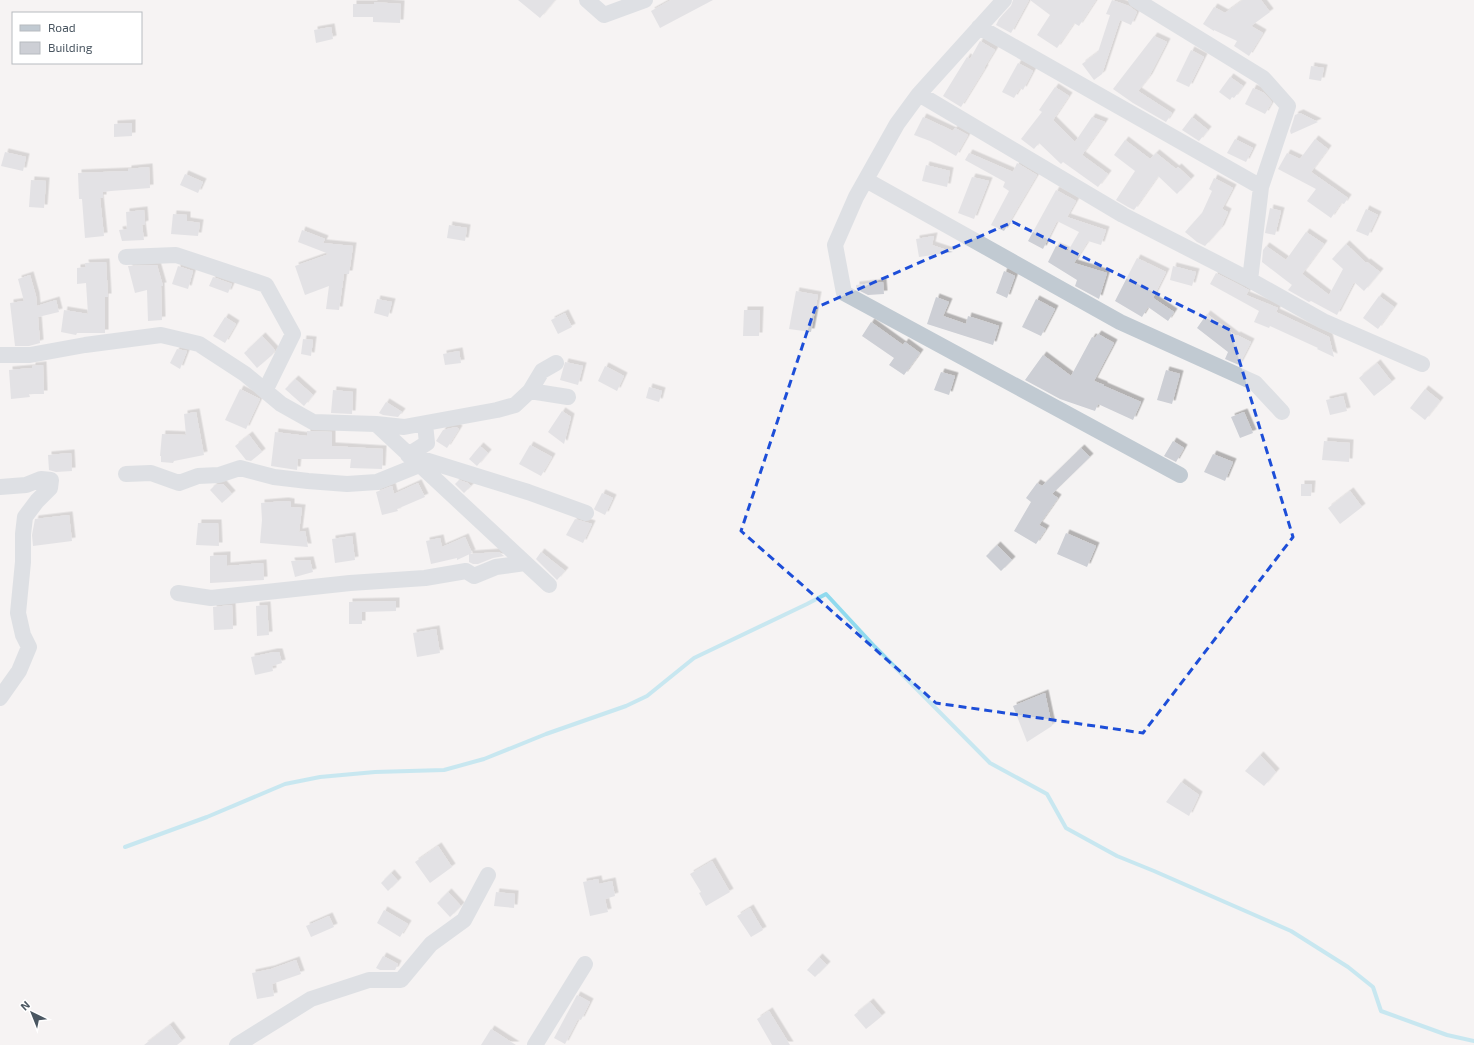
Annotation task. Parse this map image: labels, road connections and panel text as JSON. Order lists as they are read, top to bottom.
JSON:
{
  "legend": ["Road", "Building"],
  "north": "top left"
}
